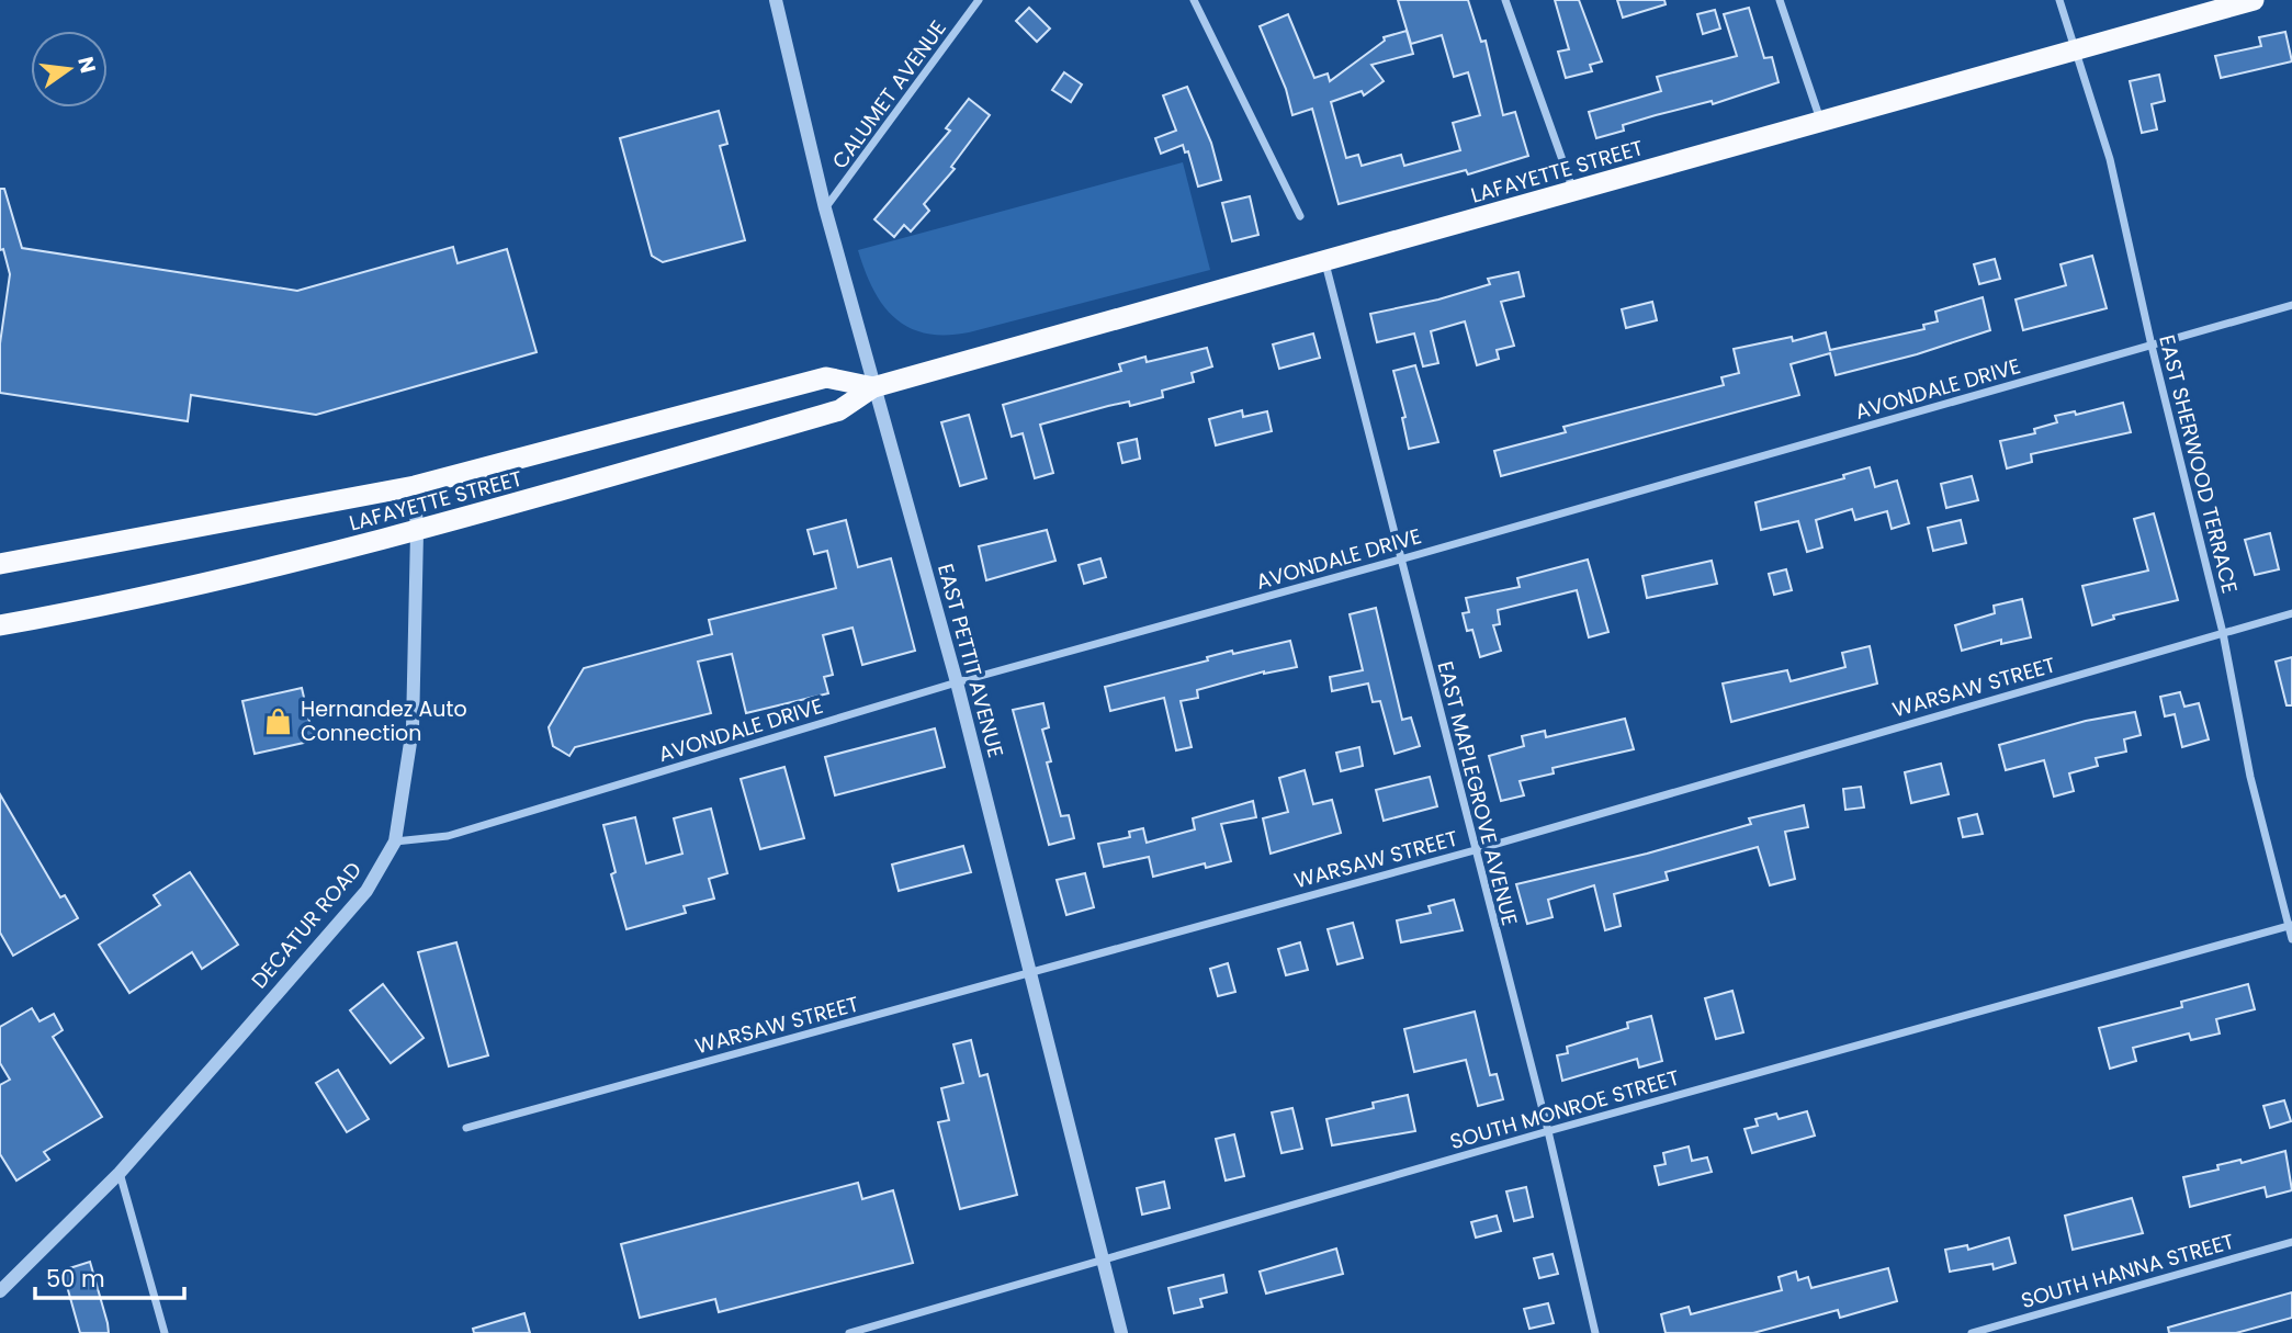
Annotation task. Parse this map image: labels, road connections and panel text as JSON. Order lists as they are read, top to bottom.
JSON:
{
  "streets": {
    "highway": ["LAFAYETTE STREET"],
    "street": [
      "CALUMET AVENUE",
      "AVONDALE DRIVE",
      "EAST SHERWOOD TERRACE",
      "EAST PETTIT AVENUE",
      "WARSAW STREET",
      "EAST MAPLEGROVE AVENUE",
      "DECATUR ROAD",
      "SOUTH MONROE STREET",
      "SOUTH HANNA STREET"
    ]
  },
  "crossings": [
    ["CALUMET AVENUE", "EAST PETTIT AVENUE"],
    ["LAFAYETTE STREET", "EAST SHERWOOD TERRACE"],
    ["LAFAYETTE STREET", "EAST PETTIT AVENUE"],
    ["LAFAYETTE STREET", "EAST MAPLEGROVE AVENUE"],
    ["LAFAYETTE STREET", "DECATUR ROAD"],
    ["AVONDALE DRIVE", "EAST SHERWOOD TERRACE"],
    ["AVONDALE DRIVE", "EAST PETTIT AVENUE"],
    ["AVONDALE DRIVE", "EAST MAPLEGROVE AVENUE"],
    ["AVONDALE DRIVE", "DECATUR ROAD"],
    ["EAST SHERWOOD TERRACE", "WARSAW STREET"],
    ["EAST SHERWOOD TERRACE", "SOUTH MONROE STREET"],
    ["EAST PETTIT AVENUE", "WARSAW STREET"],
    ["EAST PETTIT AVENUE", "SOUTH MONROE STREET"],
    ["WARSAW STREET", "EAST MAPLEGROVE AVENUE"],
    ["EAST MAPLEGROVE AVENUE", "SOUTH MONROE STREET"]
  ],
  "places": {
    "shop": ["Hernandez Auto Connection"]
  },
  "scale_bar": "50 m",
  "north": "right"
}
